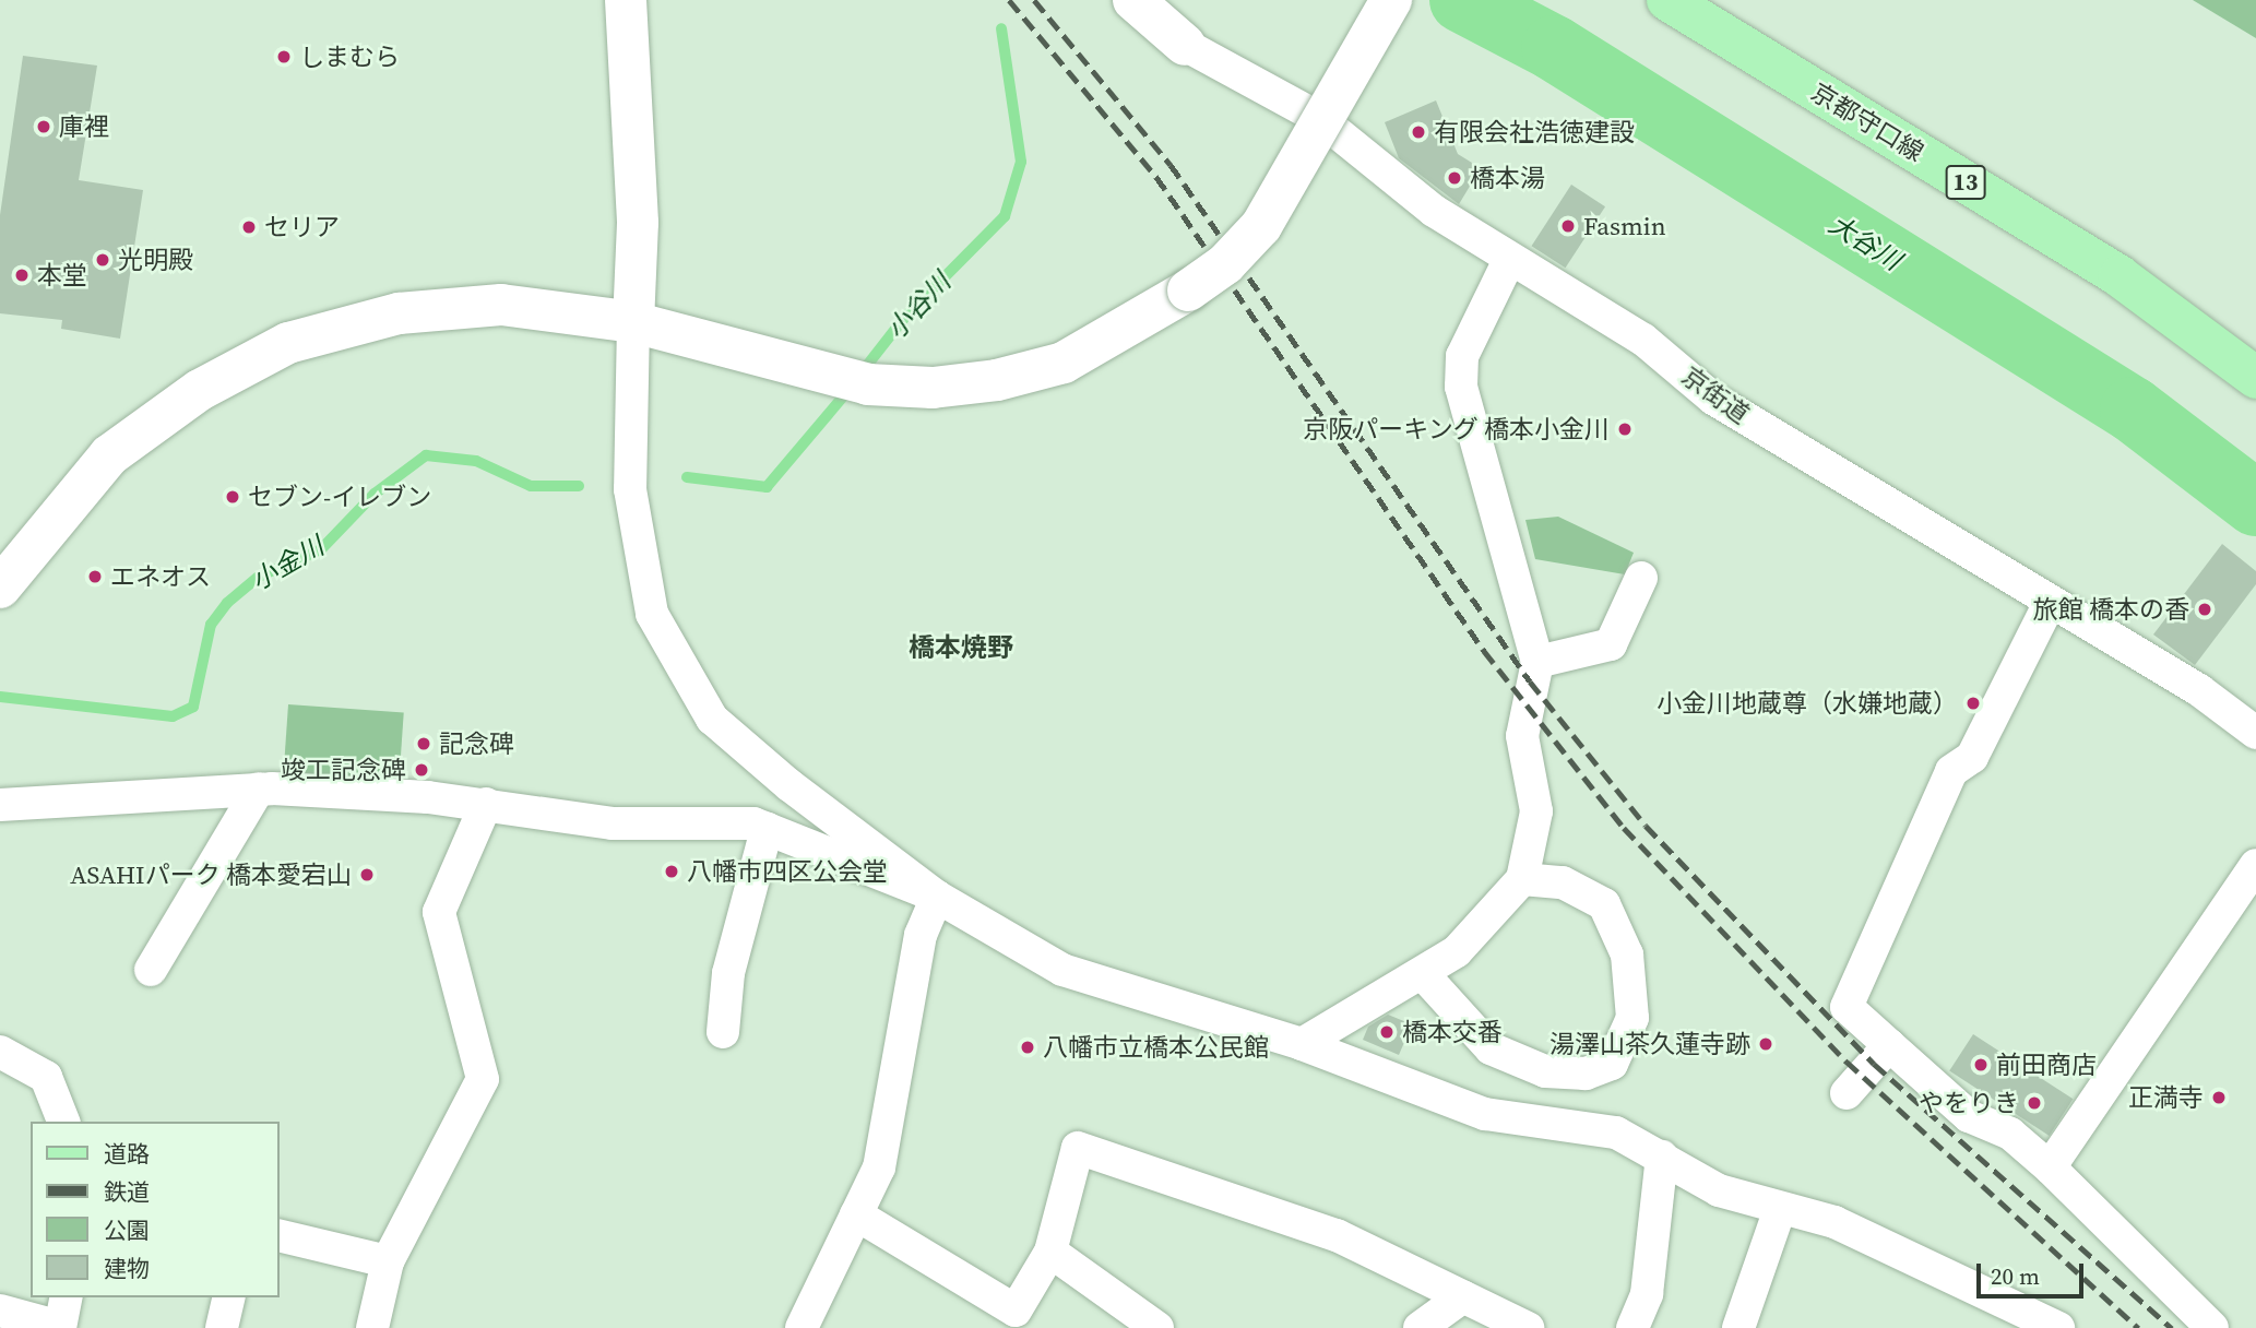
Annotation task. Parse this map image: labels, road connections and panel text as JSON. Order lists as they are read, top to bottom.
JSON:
{
  "streets": {
    "main road": ["京都守口線", "13"],
    "street": ["京街道"]
  },
  "districts": ["橋本焼野"],
  "water": ["大谷川", "小谷川", "小金川"],
  "places": [
    "しまむら",
    "庫裡",
    "有限会社浩徳建設",
    "橋本湯",
    "Fasmin",
    "セリア",
    "光明殿",
    "本堂",
    "京阪パーキング 橋本小金川",
    "セブン-イレブン",
    "エネオス",
    "旅館 橋本の香",
    "小金川地蔵尊（水嫌地蔵）",
    "記念碑",
    "竣工記念碑",
    "八幡市四区公会堂",
    "ASAHIパーク 橋本愛宕山",
    "橋本交番",
    "湯澤山茶久蓮寺跡",
    "八幡市立橋本公民館",
    "前田商店",
    "正満寺",
    "やをりき"
  ],
  "legend": [
    "道路",
    "鉄道",
    "公園",
    "建物"
  ],
  "scale_bar": "20 m"
}
